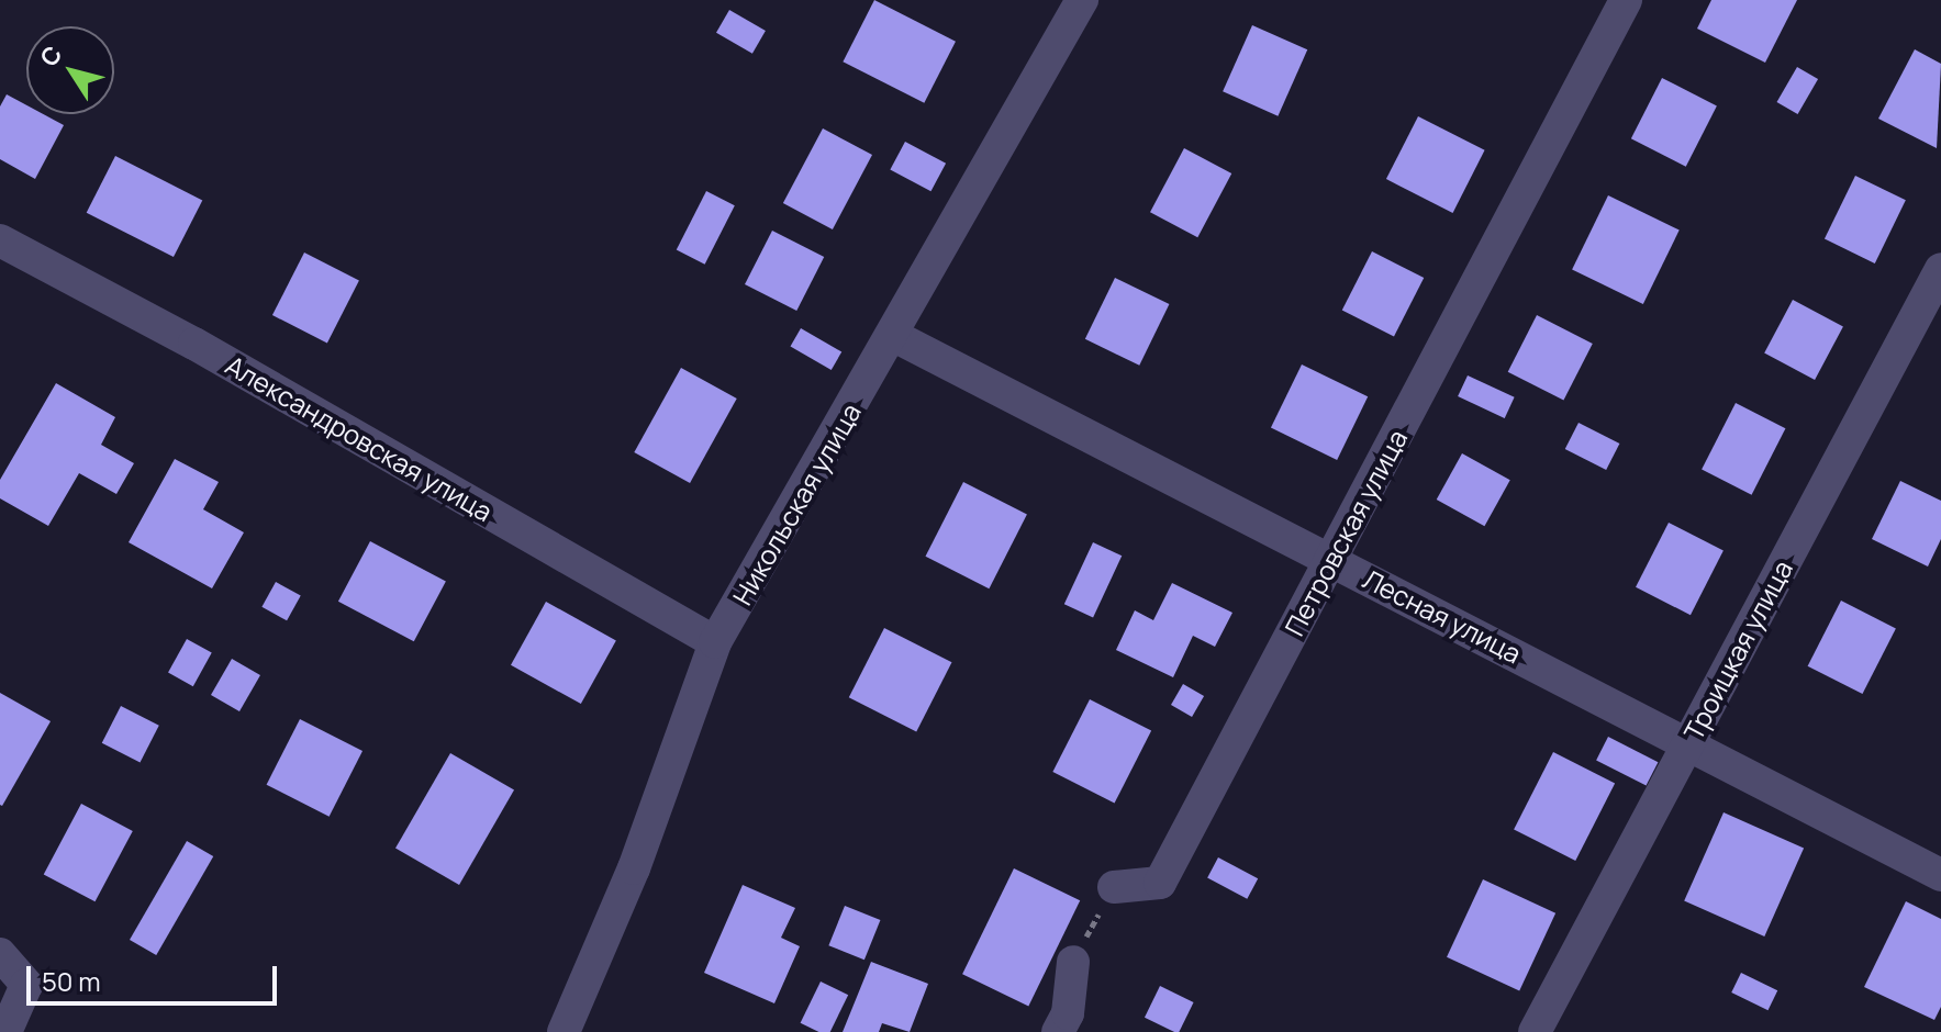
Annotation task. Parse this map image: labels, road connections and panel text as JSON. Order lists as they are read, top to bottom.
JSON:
{
  "streets": {
    "street": [
      "Александровская улица",
      "Никольская улица",
      "Петровская улица",
      "Лесная улица",
      "Троицкая улица"
    ]
  },
  "crossings": [
    ["Александровская улица", "Никольская улица"],
    ["Никольская улица", "Лесная улица"],
    ["Петровская улица", "Лесная улица"],
    ["Лесная улица", "Троицкая улица"]
  ],
  "scale_bar": "50 m",
  "north": "top left"
}
